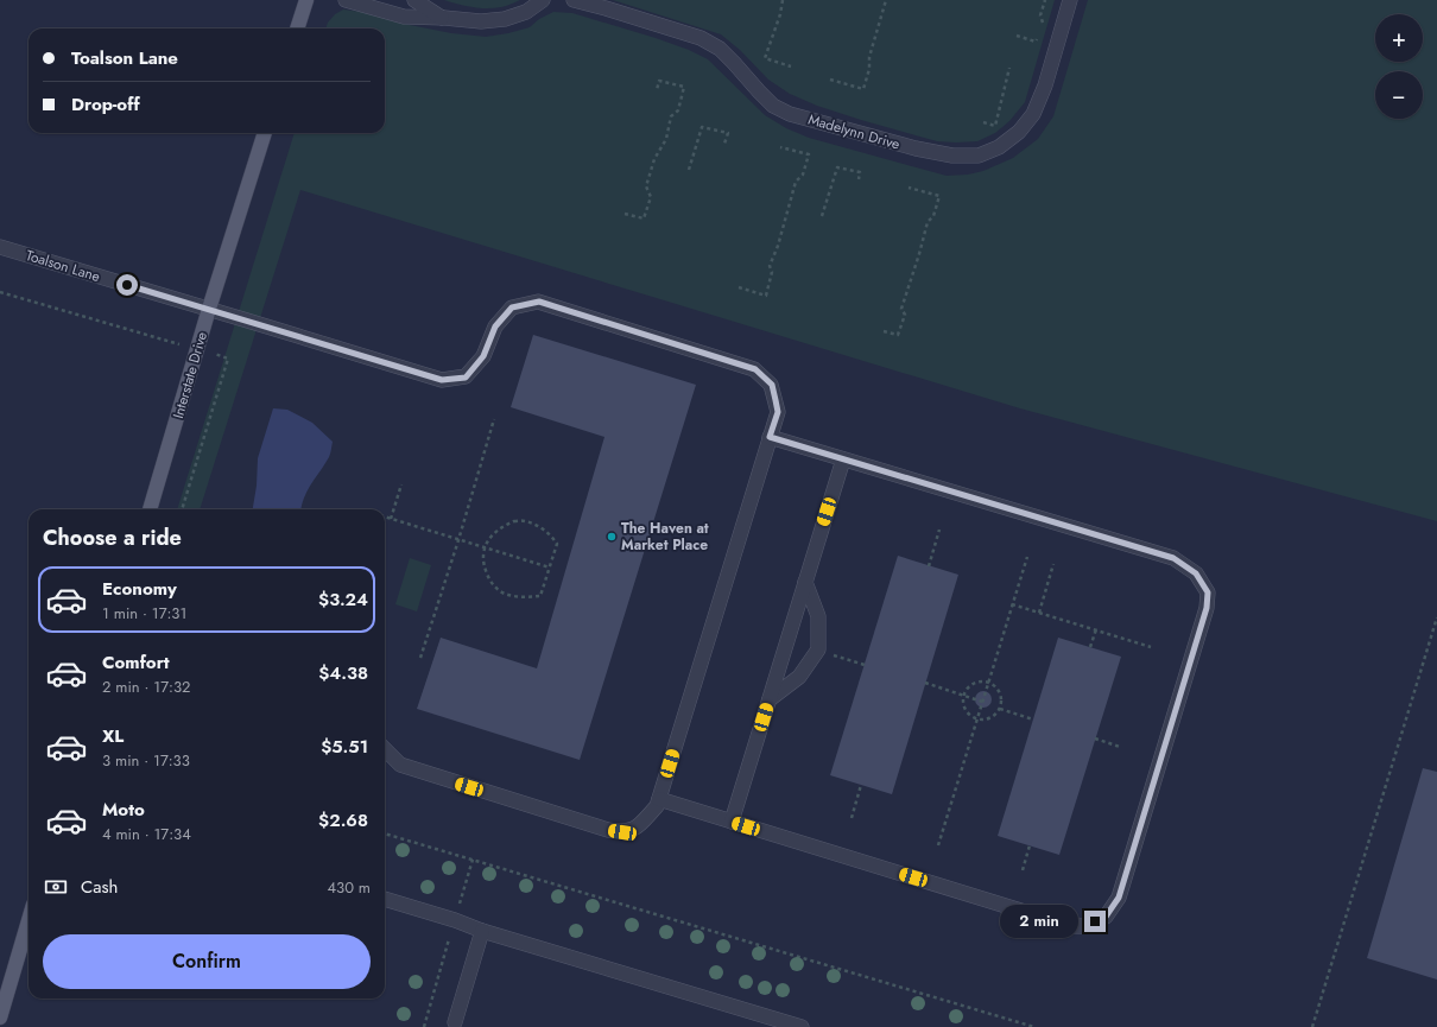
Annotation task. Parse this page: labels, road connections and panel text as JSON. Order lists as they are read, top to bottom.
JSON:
{
  "streets": {
    "main road": ["Interstate Drive"],
    "street": ["Madelynn Drive", "Toalson Lane"]
  },
  "crossings": [
    ["Toalson Lane", "Interstate Drive"]
  ],
  "places": ["The Haven at Market Place"],
  "page": {
    "map_buttons": ["+", "−"],
    "banner": ["Toalson Lane", "Drop-off"],
    "heading": "Choose a ride",
    "list": [
      {
        "name": "Economy",
        "note": "1 min · 17:31",
        "value": "$3.24"
      },
      {
        "name": "Comfort",
        "note": "2 min · 17:32",
        "value": "$4.38"
      },
      {
        "name": "XL",
        "note": "3 min · 17:33",
        "value": "$5.51"
      },
      {
        "name": "Moto",
        "note": "4 min · 17:34",
        "value": "$2.68"
      }
    ],
    "pay": ["Cash", "430 m"],
    "bubble": "2 min",
    "buttons": "Confirm"
  }
}
